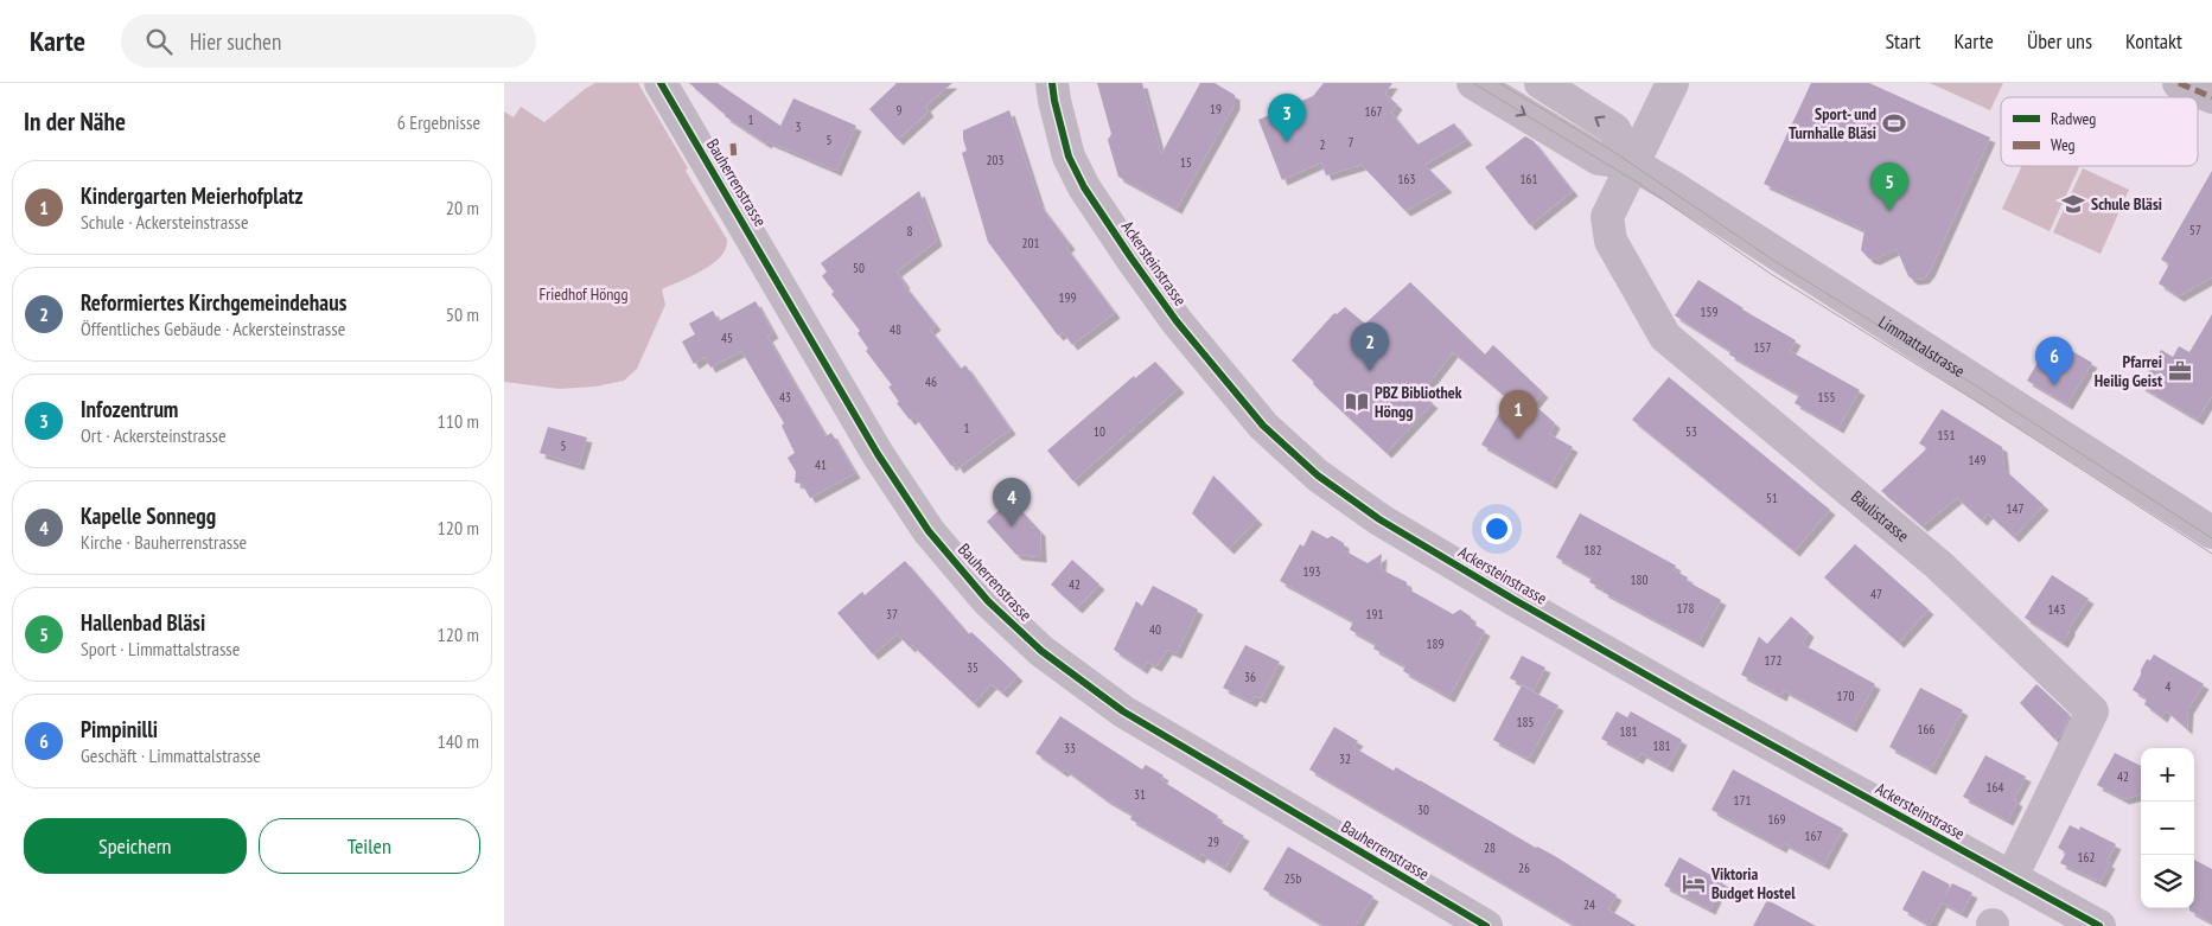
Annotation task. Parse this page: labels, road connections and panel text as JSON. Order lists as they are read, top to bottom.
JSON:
{
  "streets": {
    "street": [
      "Bauherrenstrasse",
      "Ackersteinstrasse",
      "Limmattalstrasse",
      "Bäulistrasse"
    ]
  },
  "crossings": [
    ["Ackersteinstrasse", "Bäulistrasse"],
    ["Limmattalstrasse", "Bäulistrasse"]
  ],
  "parks": ["Friedhof Höngg"],
  "places": {
    "sports": ["Sport- und Turnhalle Bläsi"],
    "school or university": ["Schule Bläsi"],
    "office": ["Pfarrei Heilig Geist"],
    "library": ["PBZ Bibliothek Höngg"],
    "hotel": ["Viktoria Budget Hostel"]
  },
  "house_numbers": [
    "19",
    "9",
    "167",
    "1",
    "3",
    "5",
    "7",
    "2",
    "203",
    "15",
    "163",
    "161",
    "57",
    "8",
    "201",
    "50",
    "199",
    "159",
    "48",
    "45",
    "157",
    "46",
    "43",
    "155",
    "1",
    "10",
    "53",
    "151",
    "5",
    "149",
    "41",
    "51",
    "147",
    "182",
    "193",
    "180",
    "42",
    "47",
    "178",
    "143",
    "37",
    "191",
    "40",
    "189",
    "172",
    "35",
    "36",
    "4",
    "170",
    "185",
    "166",
    "181",
    "181",
    "33",
    "32",
    "42",
    "164",
    "31",
    "171",
    "30",
    "169",
    "167",
    "29",
    "28",
    "162",
    "26",
    "25b",
    "24"
  ],
  "legend": ["Radweg", "Weg"],
  "page": {
    "header": "Karte",
    "search": "Hier suchen",
    "nav": [
      "Start",
      "Karte",
      "Über uns",
      "Kontakt"
    ],
    "heading": ["In der Nähe", "6 Ergebnisse"],
    "pins": [
      "3",
      "5",
      "2",
      "6",
      "1",
      "4"
    ],
    "list": [
      {
        "mark": "1",
        "name": "Kindergarten Meierhofplatz",
        "note": "Schule · Ackersteinstrasse",
        "value": "20 m"
      },
      {
        "mark": "2",
        "name": "Reformiertes Kirchgemeindehaus",
        "note": "Öffentliches Gebäude · Ackersteinstrasse",
        "value": "50 m"
      },
      {
        "mark": "3",
        "name": "Infozentrum",
        "note": "Ort · Ackersteinstrasse",
        "value": "110 m"
      },
      {
        "mark": "4",
        "name": "Kapelle Sonnegg",
        "note": "Kirche · Bauherrenstrasse",
        "value": "120 m"
      },
      {
        "mark": "5",
        "name": "Hallenbad Bläsi",
        "note": "Sport · Limmattalstrasse",
        "value": "120 m"
      },
      {
        "mark": "6",
        "name": "Pimpinilli",
        "note": "Geschäft · Limmattalstrasse",
        "value": "140 m"
      }
    ],
    "map_buttons": ["+", "−"],
    "buttons": ["Speichern", "Teilen"]
  }
}
